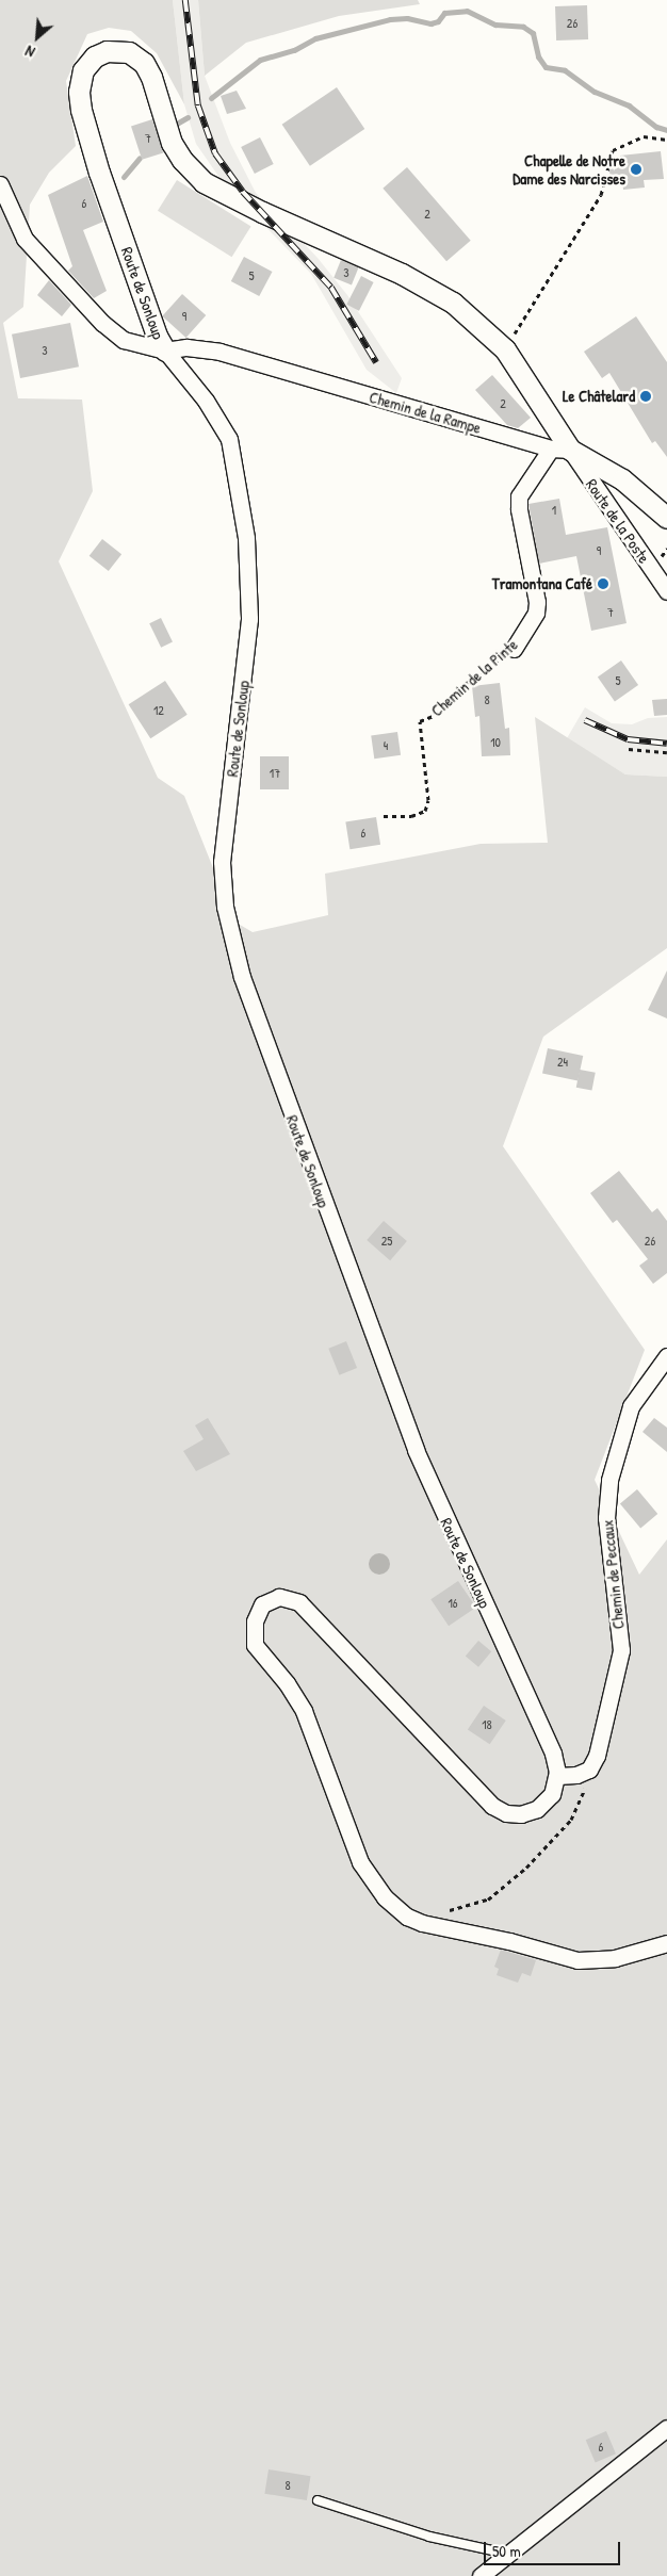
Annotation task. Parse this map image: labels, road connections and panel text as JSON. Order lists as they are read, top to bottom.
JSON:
{
  "streets": {
    "street": [
      "Route de Sonloup",
      "Chemin de la Rampe",
      "Route de la Poste",
      "Chemin de la Pinte",
      "Chemin de Peccaux"
    ]
  },
  "crossings": [
    ["Route de Sonloup", "Chemin de la Rampe"],
    ["Chemin de la Rampe", "Route de la Poste"],
    ["Chemin de la Rampe", "Chemin de la Pinte"],
    ["Route de la Poste", "Chemin de la Pinte"]
  ],
  "places": ["Chapelle de Notre Dame des Narcisses", "Le Châtelard", "Tramontana Café"],
  "house_numbers": [
    "26",
    "7",
    "6",
    "2",
    "3",
    "5",
    "9",
    "3",
    "2",
    "1",
    "9",
    "7",
    "5",
    "8",
    "12",
    "10",
    "4",
    "17",
    "6",
    "24",
    "25",
    "26",
    "16",
    "18",
    "6",
    "8"
  ],
  "scale_bar": "50 m",
  "north": "bottom left"
}
